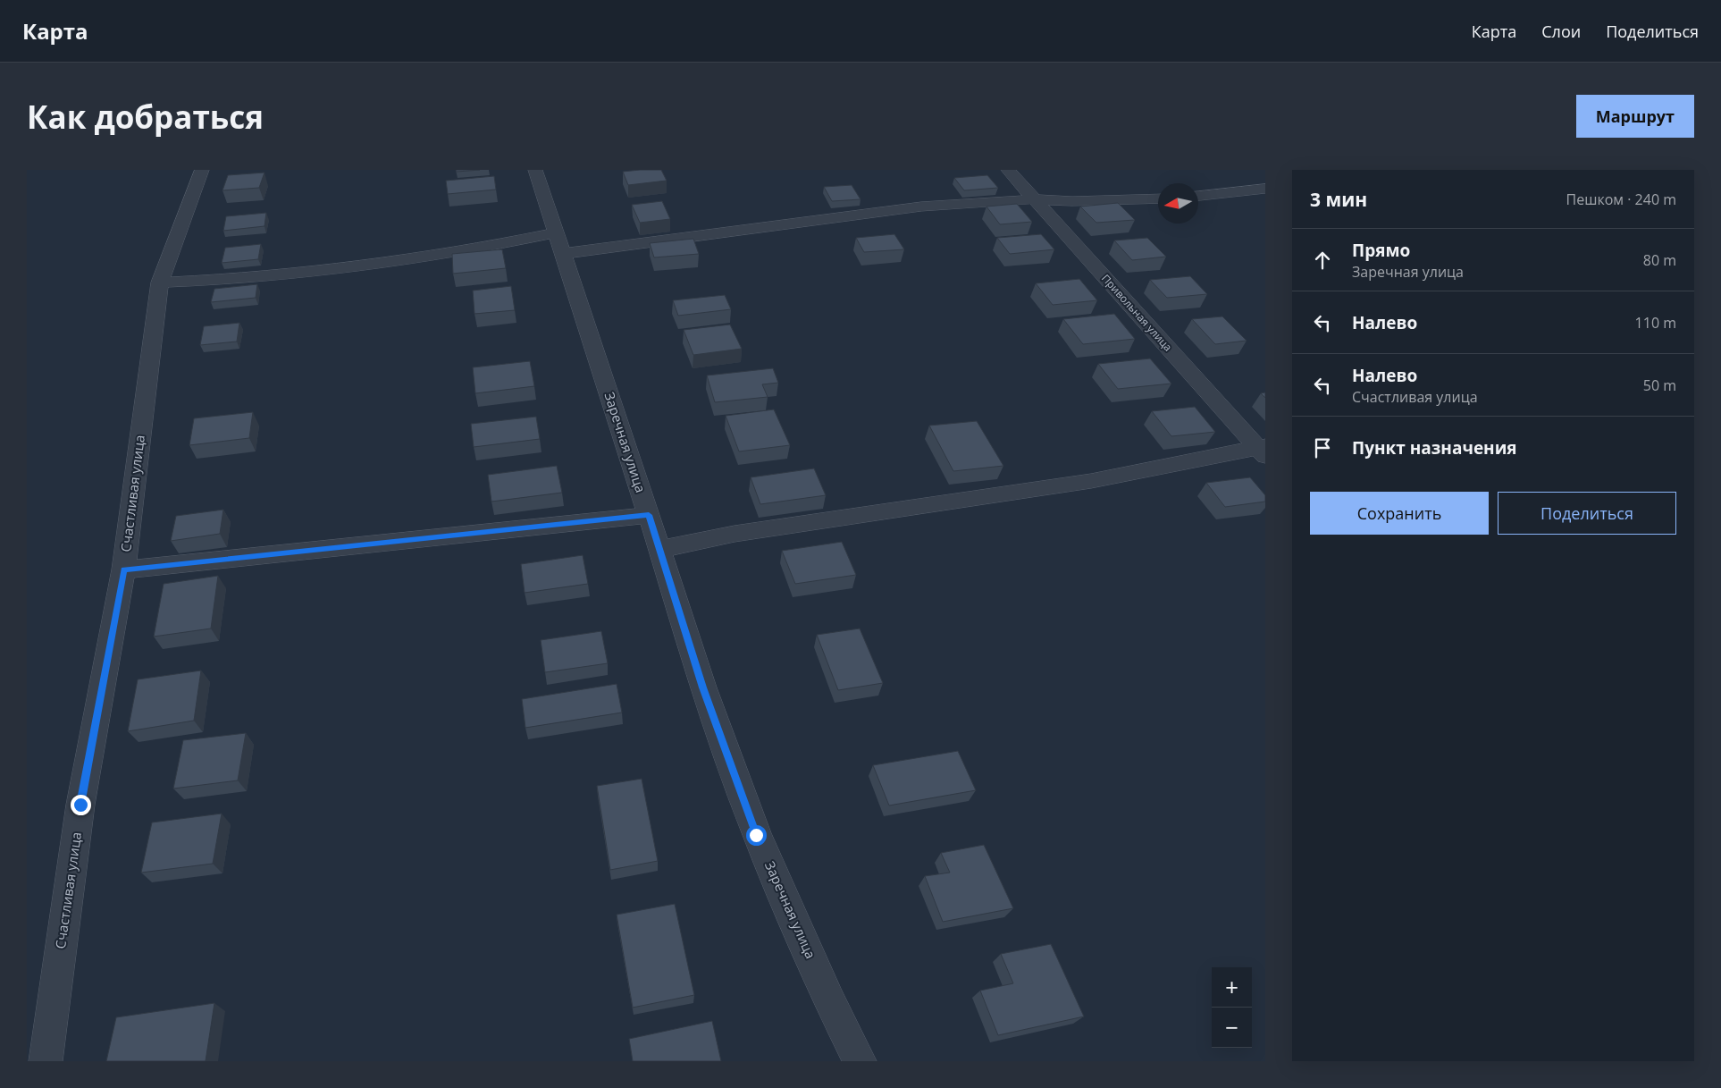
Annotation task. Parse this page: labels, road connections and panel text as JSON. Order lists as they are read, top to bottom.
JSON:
{
  "streets": {
    "street": ["Привольная улица", "Заречная улица", "Счастливая улица"]
  },
  "north": "left",
  "page": {
    "header": "Карта",
    "nav": ["Карта", "Слои", "Поделиться"],
    "buttons": [
      "Маршрут",
      ["Сохранить", "Поделиться"]
    ],
    "title": "Как добраться",
    "heading": ["3 мин", "Пешком · 240 m"],
    "list": [
      ["Прямо", "Заречная улица", "80 m"],
      ["Налево", "110 m"],
      ["Налево", "Счастливая улица", "50 m"],
      "Пункт назначения"
    ],
    "map_buttons": ["+", "−"]
  }
}
